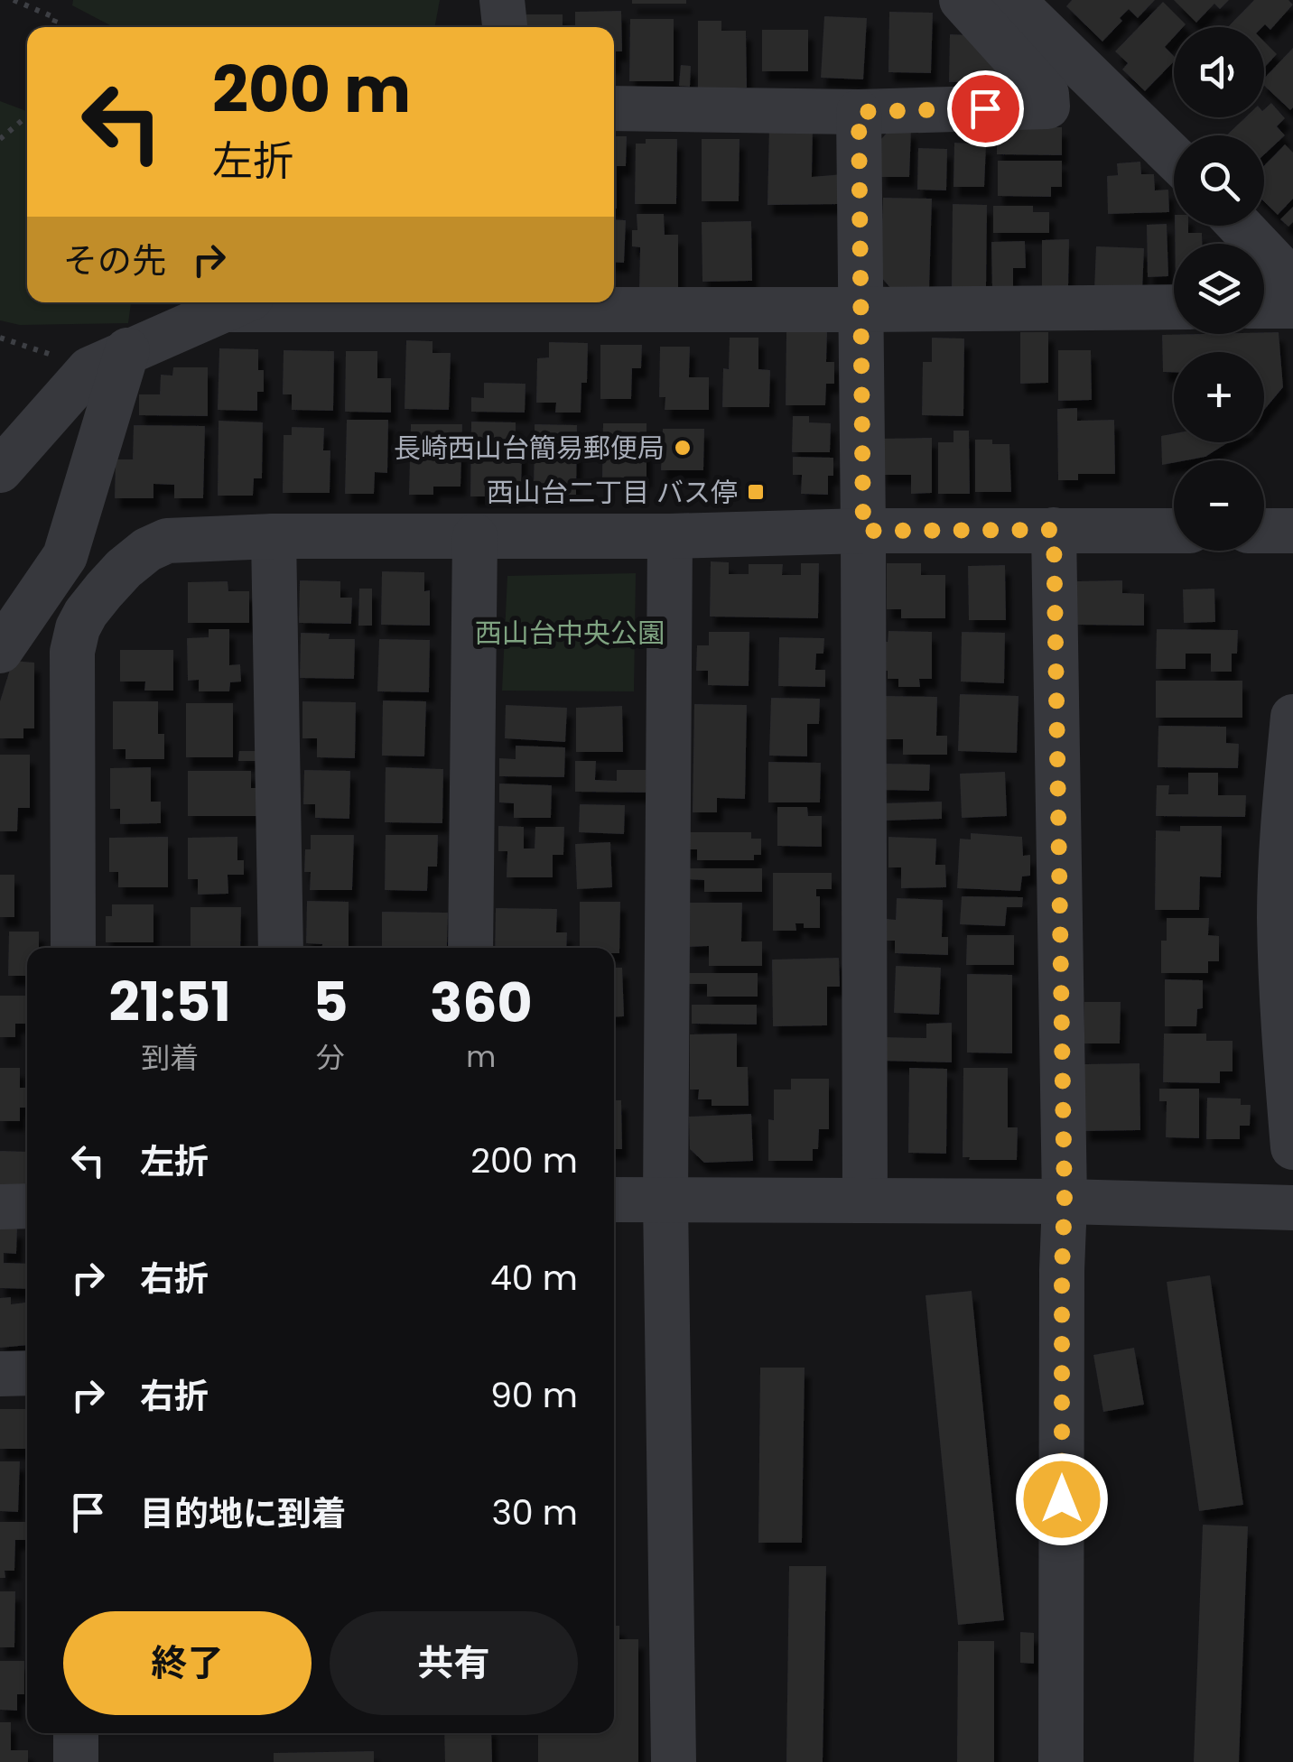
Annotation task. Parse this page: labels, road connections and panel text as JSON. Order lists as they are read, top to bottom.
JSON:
{
  "parks": ["西山台中央公園"],
  "places": {
    "other": ["長崎西山台簡易郵便局"],
    "transit": ["西山台二丁目 バス停"]
  },
  "page": {
    "map_buttons": ["+", "−"],
    "turn": ["200 m", "左折"],
    "then": "その先",
    "eta": [
      "21:51",
      "到着",
      "5",
      "分",
      "360",
      "m"
    ],
    "list": [
      {
        "name": "左折",
        "value": "200 m"
      },
      {
        "name": "右折",
        "value": "40 m"
      },
      {
        "name": "右折",
        "value": "90 m"
      },
      {
        "name": "目的地に到着",
        "value": "30 m"
      }
    ],
    "buttons": ["終了", "共有"]
  }
}
